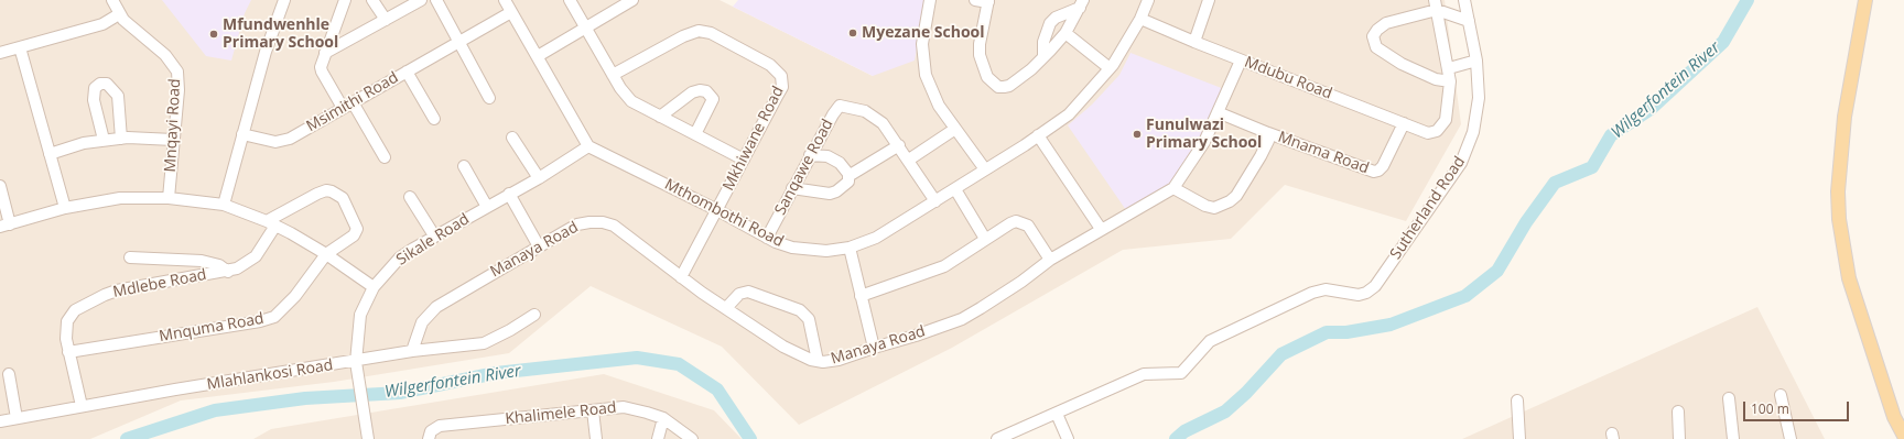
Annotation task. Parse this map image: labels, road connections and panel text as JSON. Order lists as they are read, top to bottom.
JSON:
{
  "streets": {
    "street": [
      "Mdubu Road",
      "Msimithi Road",
      "Mnqayi Road",
      "Mkhiwane Road",
      "Mnama Road",
      "Sanqawe Road",
      "Sutherland Road",
      "Mthombothi Road",
      "Sikale Road",
      "Manaya Road",
      "Mdlebe Road",
      "Mnquma Road",
      "Mlahlankosi Road",
      "Khalimele Road"
    ]
  },
  "crossings": [
    ["Mdubu Road", "Mnama Road"],
    ["Mdubu Road", "Mthombothi Road"],
    ["Mdubu Road", "Manaya Road"],
    ["Mkhiwane Road", "Mthombothi Road"],
    ["Mkhiwane Road", "Manaya Road"],
    ["Mnama Road", "Manaya Road"],
    ["Sanqawe Road", "Mthombothi Road"],
    ["Mthombothi Road", "Sikale Road"],
    ["Sikale Road", "Mlahlankosi Road"],
    ["Manaya Road", "Mlahlankosi Road"],
    ["Mdlebe Road", "Mnquma Road"],
    ["Mdlebe Road", "Mlahlankosi Road"]
  ],
  "water": ["Wilgerfontein River"],
  "places": ["Myezane School", "Mfundwenhle Primary School", "Funulwazi Primary School"],
  "scale_bar": "100 m"
}
